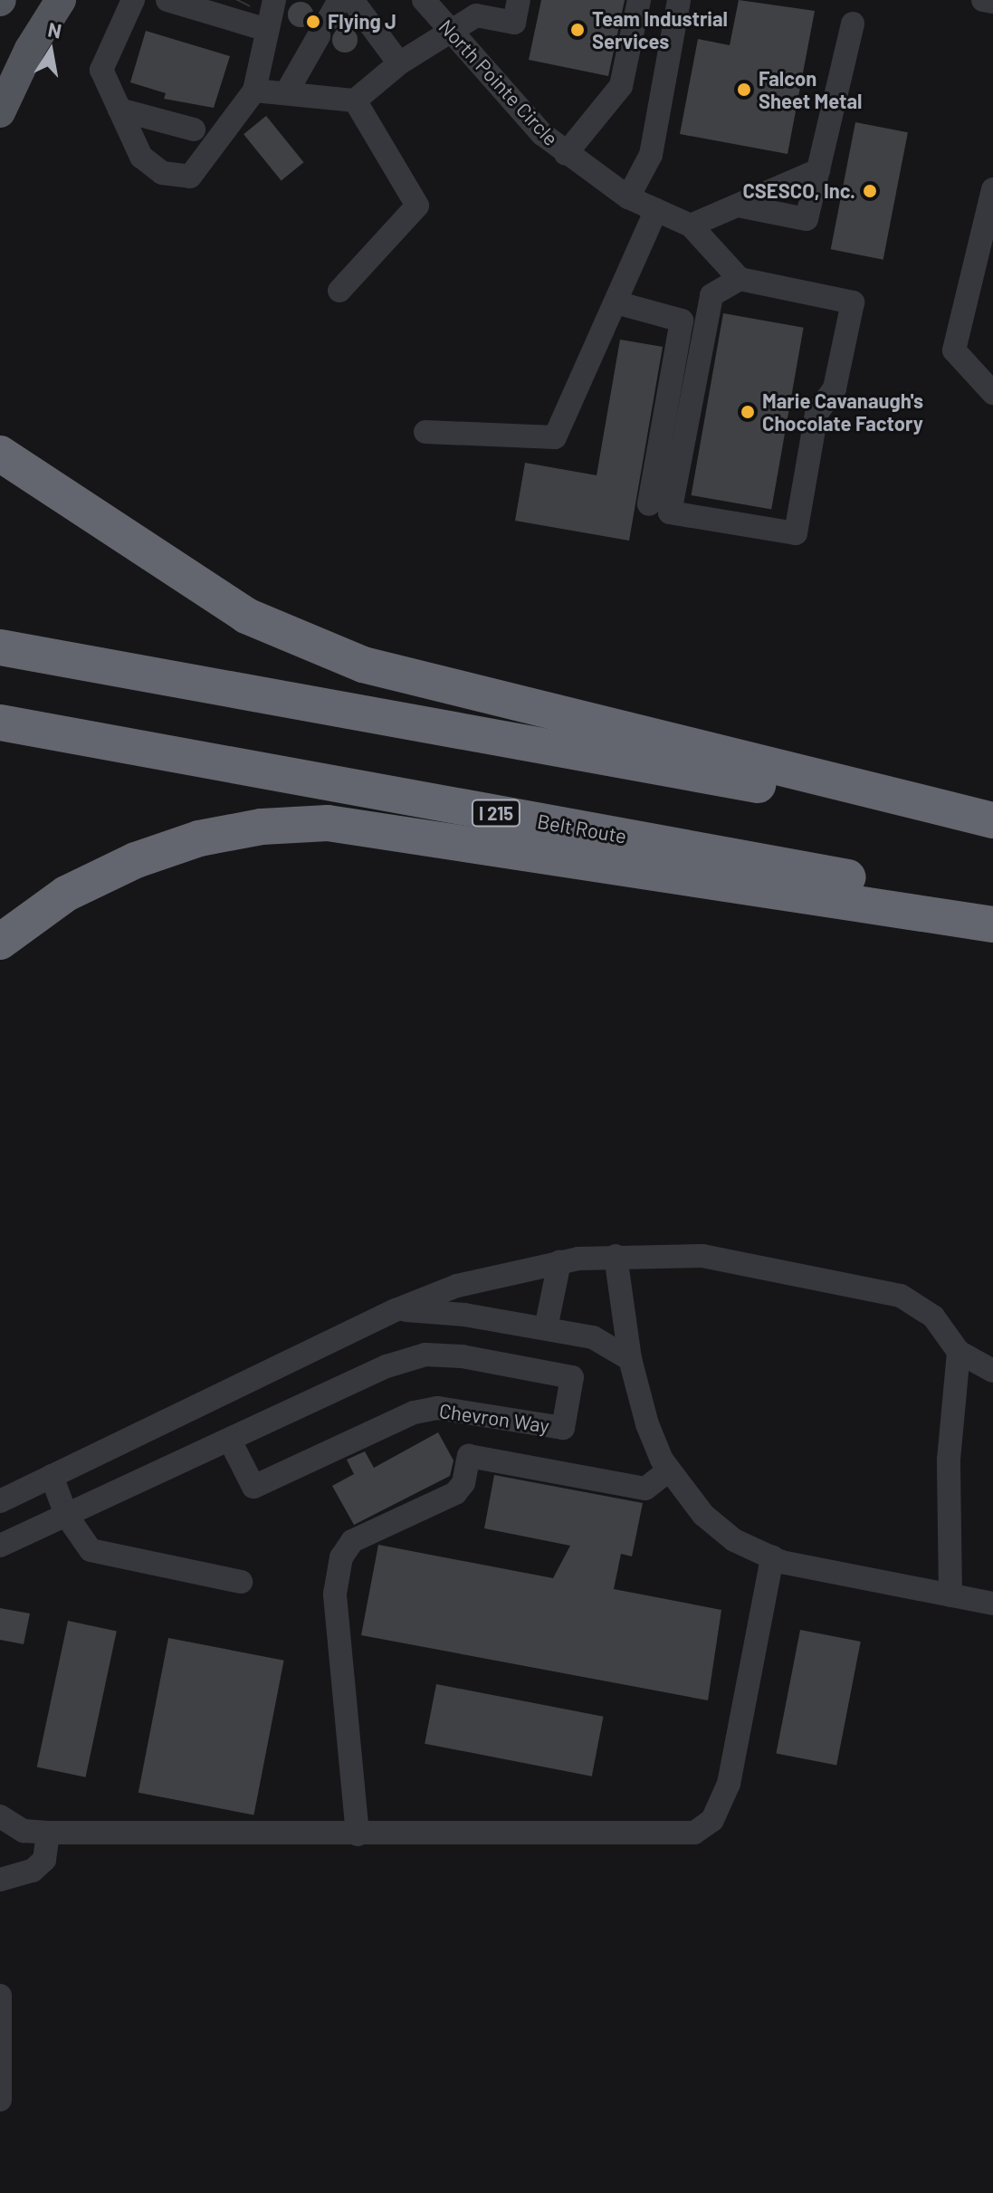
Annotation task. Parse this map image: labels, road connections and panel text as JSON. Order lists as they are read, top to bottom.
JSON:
{
  "streets": {
    "highway": ["I 215", "Belt Route"],
    "street": ["North Pointe Circle", "Chevron Way"]
  },
  "places": [
    "Flying J",
    "Team Industrial Services",
    "Falcon Sheet Metal",
    "CSESCO, Inc.",
    "Marie Cavanaugh's Chocolate Factory"
  ],
  "north": "top"
}
